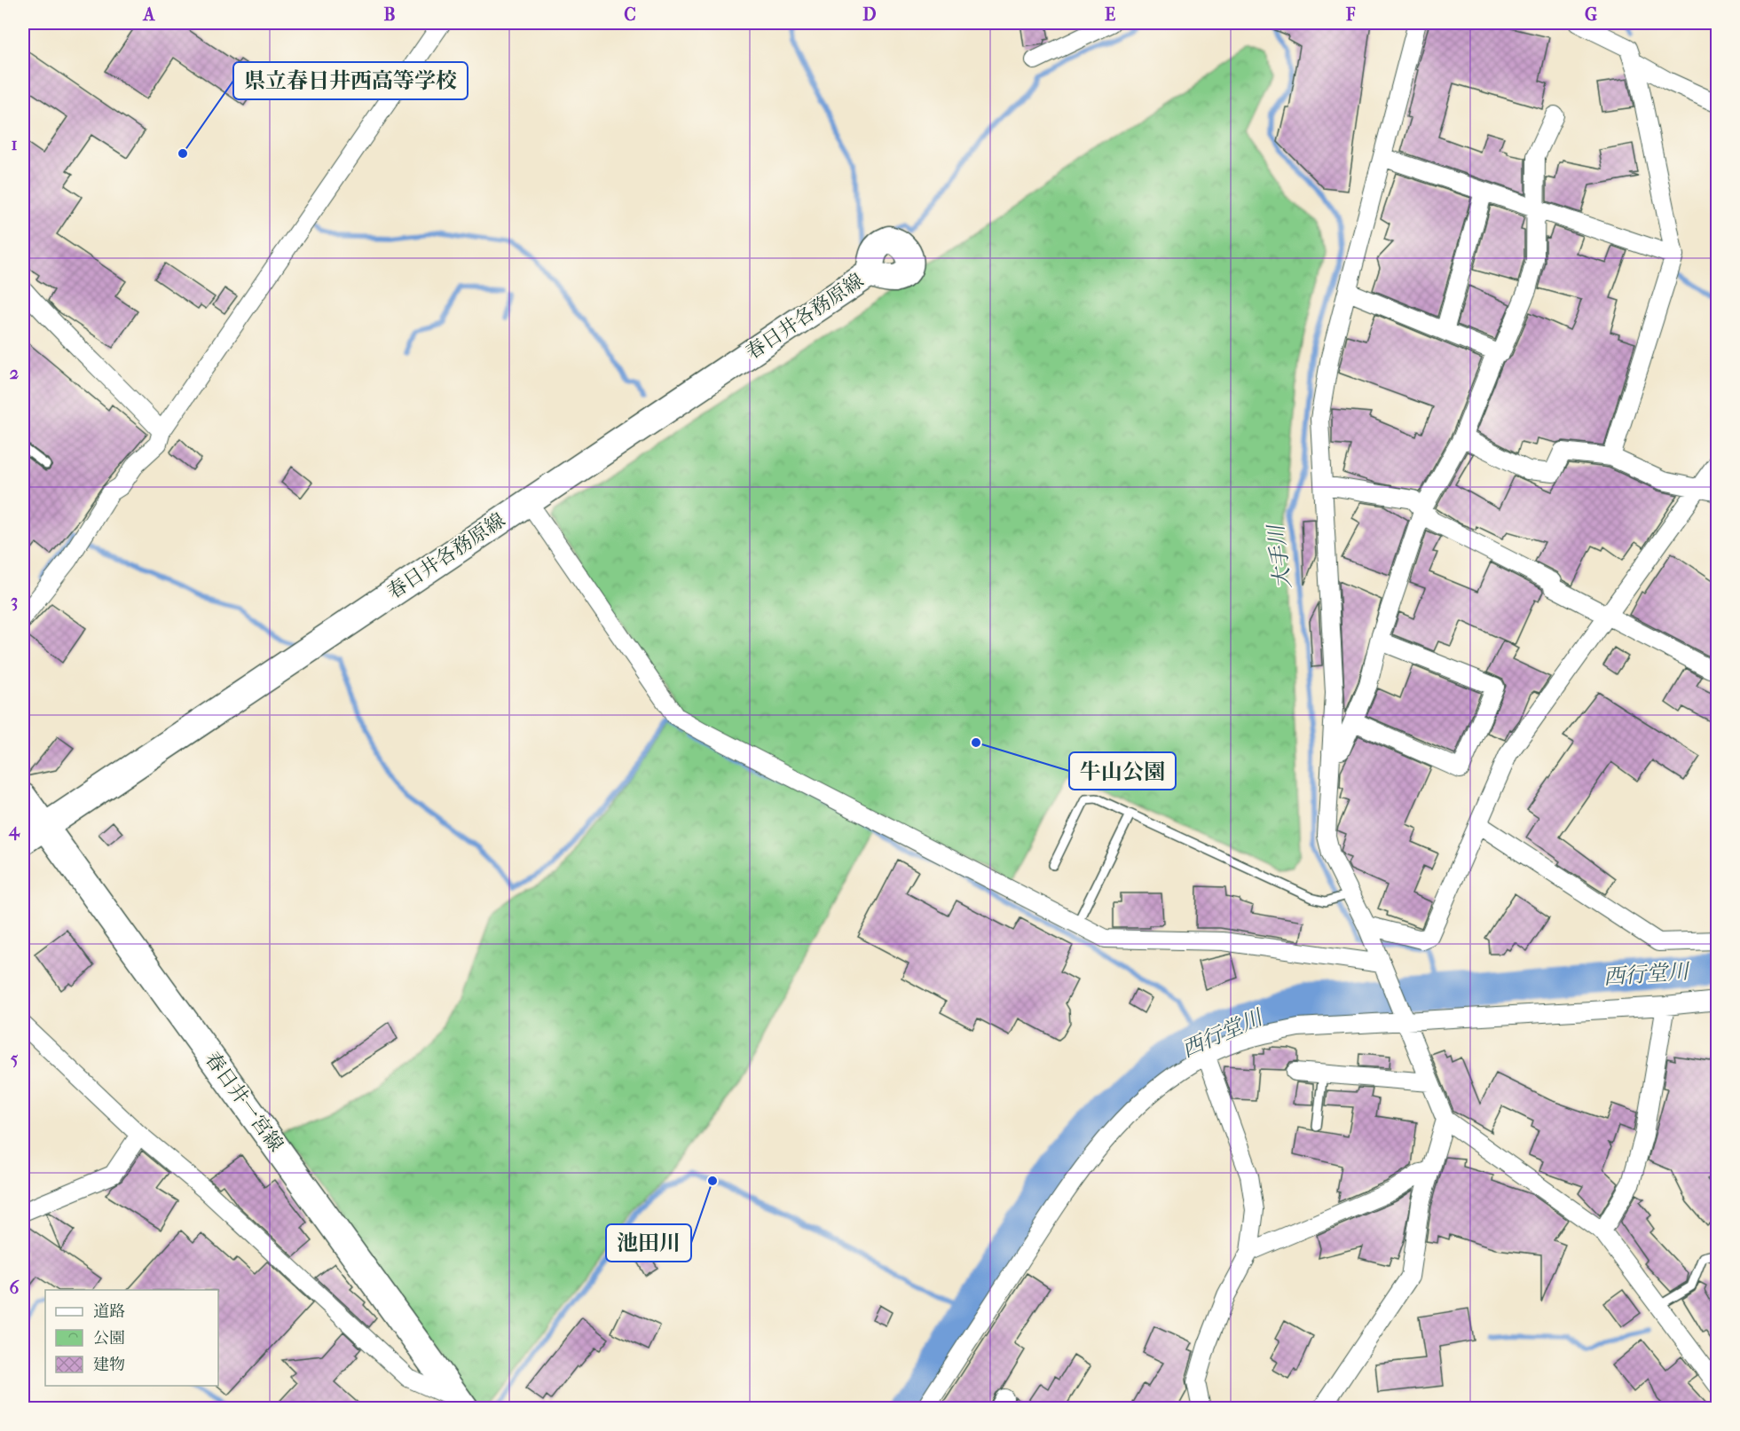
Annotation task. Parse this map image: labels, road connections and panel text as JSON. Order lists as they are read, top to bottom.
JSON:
{
  "streets": {
    "main road": ["春日井各務原線", "春日井一宮線"]
  },
  "crossings": [
    ["春日井各務原線", "春日井一宮線"]
  ],
  "water": ["大手川", "西行堂川"],
  "places": ["県立春日井西高等学校", "牛山公園", "池田川"],
  "legend": ["道路", "公園", "建物"],
  "grid": {
    "columns": [
      "A",
      "B",
      "C",
      "D",
      "E",
      "F",
      "G"
    ],
    "rows": [
      "1",
      "2",
      "3",
      "4",
      "5",
      "6"
    ]
  }
}
